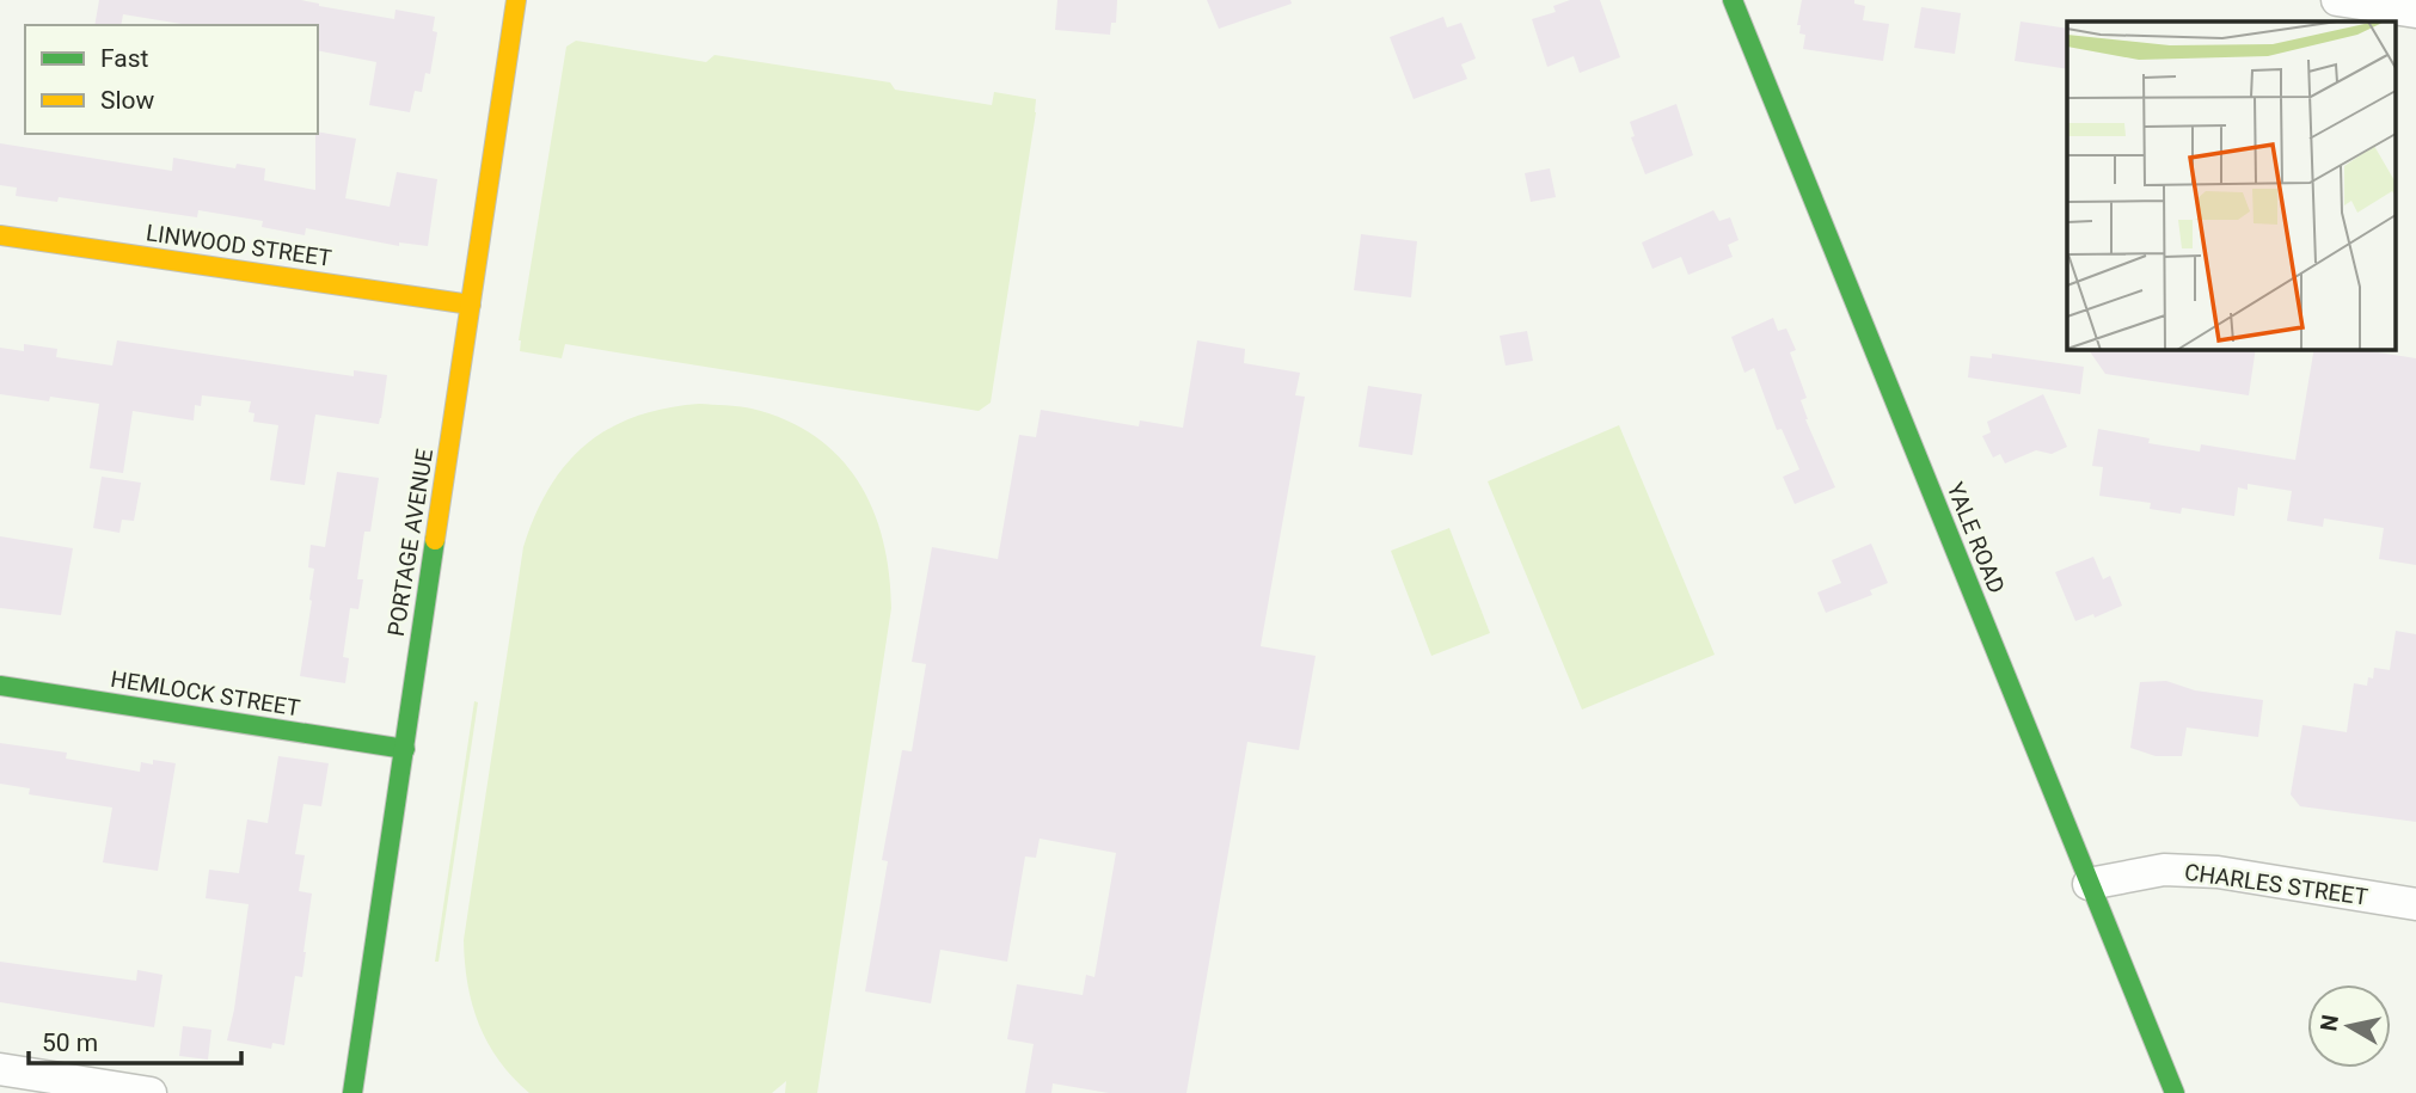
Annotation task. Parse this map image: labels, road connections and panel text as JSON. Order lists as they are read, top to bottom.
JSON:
{
  "streets": {
    "street": [
      "LINWOOD STREET",
      "YALE ROAD",
      "PORTAGE AVENUE",
      "HEMLOCK STREET",
      "CHARLES STREET"
    ]
  },
  "crossings": [
    ["LINWOOD STREET", "PORTAGE AVENUE"],
    ["YALE ROAD", "CHARLES STREET"],
    ["PORTAGE AVENUE", "HEMLOCK STREET"]
  ],
  "legend": ["Fast", "Slow"],
  "scale_bar": "50 m",
  "north": "left"
}
